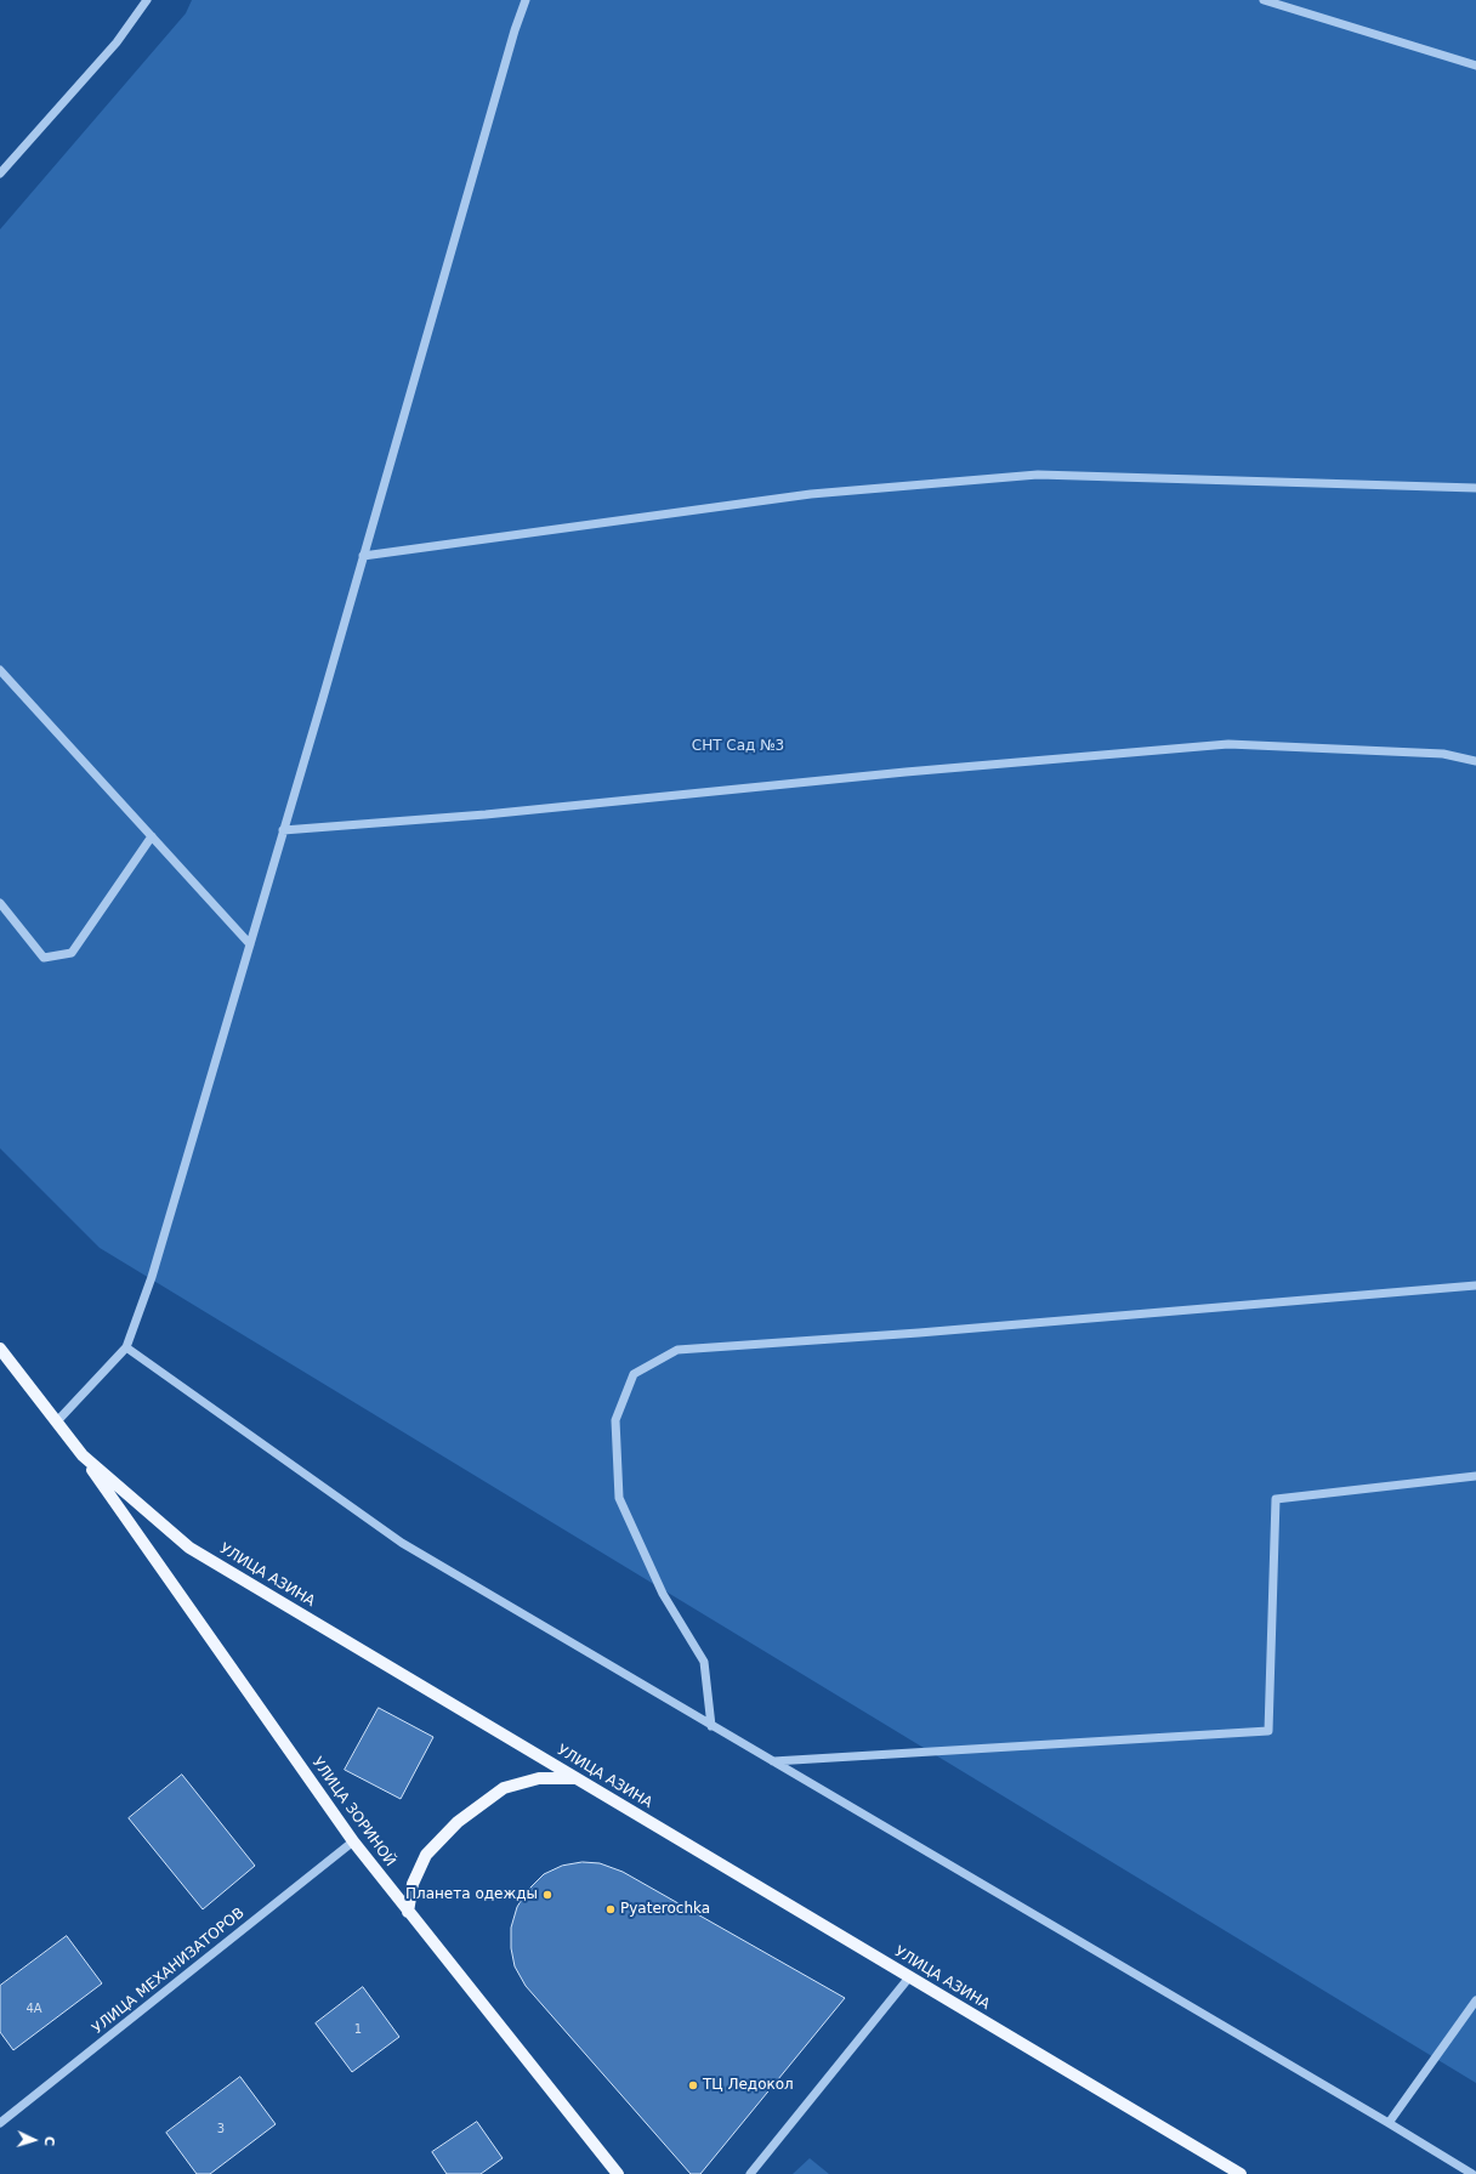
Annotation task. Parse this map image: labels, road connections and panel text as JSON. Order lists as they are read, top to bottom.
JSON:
{
  "streets": {
    "main road": ["УЛИЦА АЗИНА", "УЛИЦА ЗОРИНОЙ"],
    "street": ["УЛИЦА МЕХАНИЗАТОРОВ"]
  },
  "crossings": [
    ["УЛИЦА АЗИНА", "УЛИЦА ЗОРИНОЙ"],
    ["УЛИЦА ЗОРИНОЙ", "УЛИЦА МЕХАНИЗАТОРОВ"]
  ],
  "parks": ["СНТ Сад №3"],
  "places": ["Планета одежды", "Pyaterochka", "ТЦ Ледокол"],
  "house_numbers": ["4А", "1", "3"],
  "north": "right"
}
